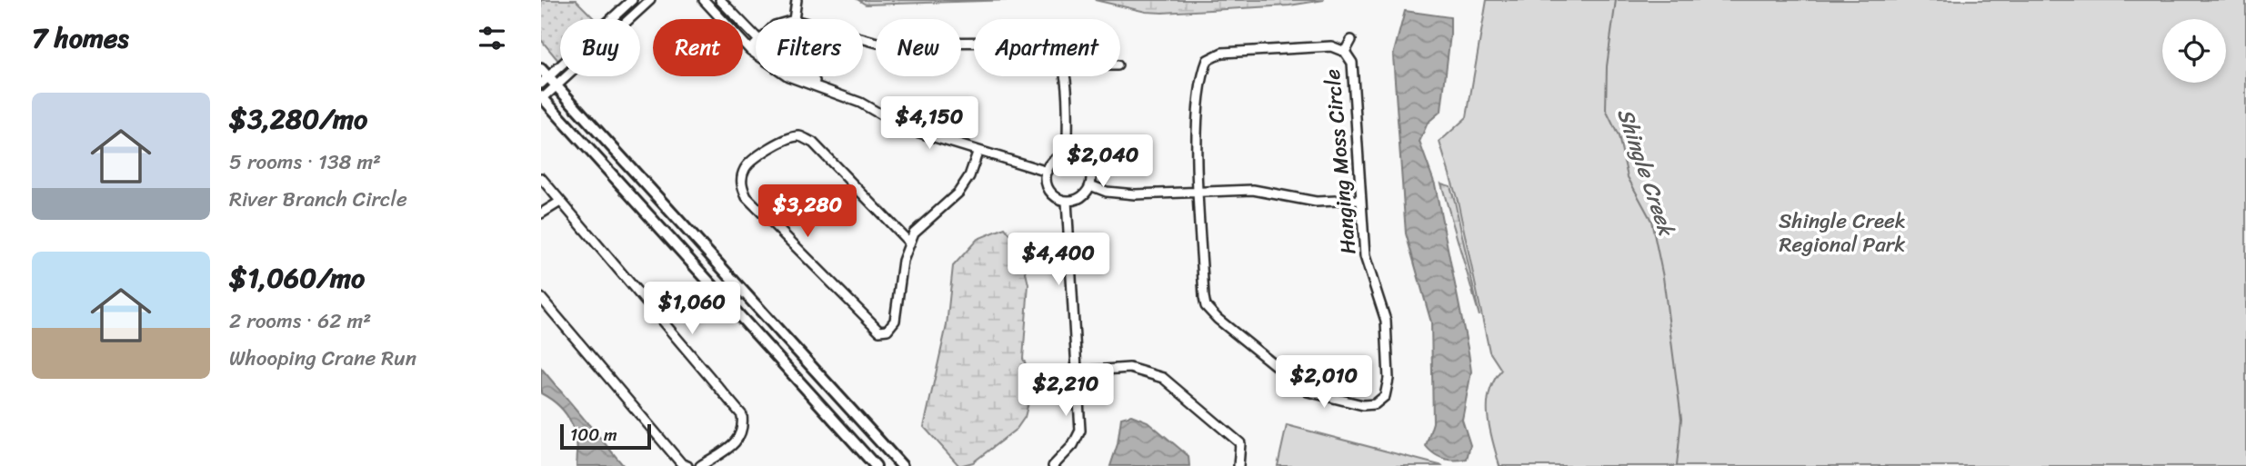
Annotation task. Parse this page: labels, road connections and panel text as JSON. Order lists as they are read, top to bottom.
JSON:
{
  "streets": {
    "street": ["Hanging Moss Circle"]
  },
  "water": ["Shingle Creek"],
  "parks": ["Shingle Creek Regional Park"],
  "scale_bar": "100 m",
  "page": {
    "heading": "7 homes",
    "chip": [
      "Buy",
      "Rent",
      "Filters",
      "New",
      "Apartment"
    ],
    "list": [
      {
        "name": "$3,280/mo",
        "note": "5 rooms · 138 m² · River Branch Circle"
      },
      {
        "name": "$1,060/mo",
        "note": "2 rooms · 62 m² · Whooping Crane Run"
      }
    ],
    "price": [
      "$4,150",
      "$2,040",
      "$3,280",
      "$4,400",
      "$1,060",
      "$2,010",
      "$2,210"
    ],
    "scale": "100 m"
  }
}
